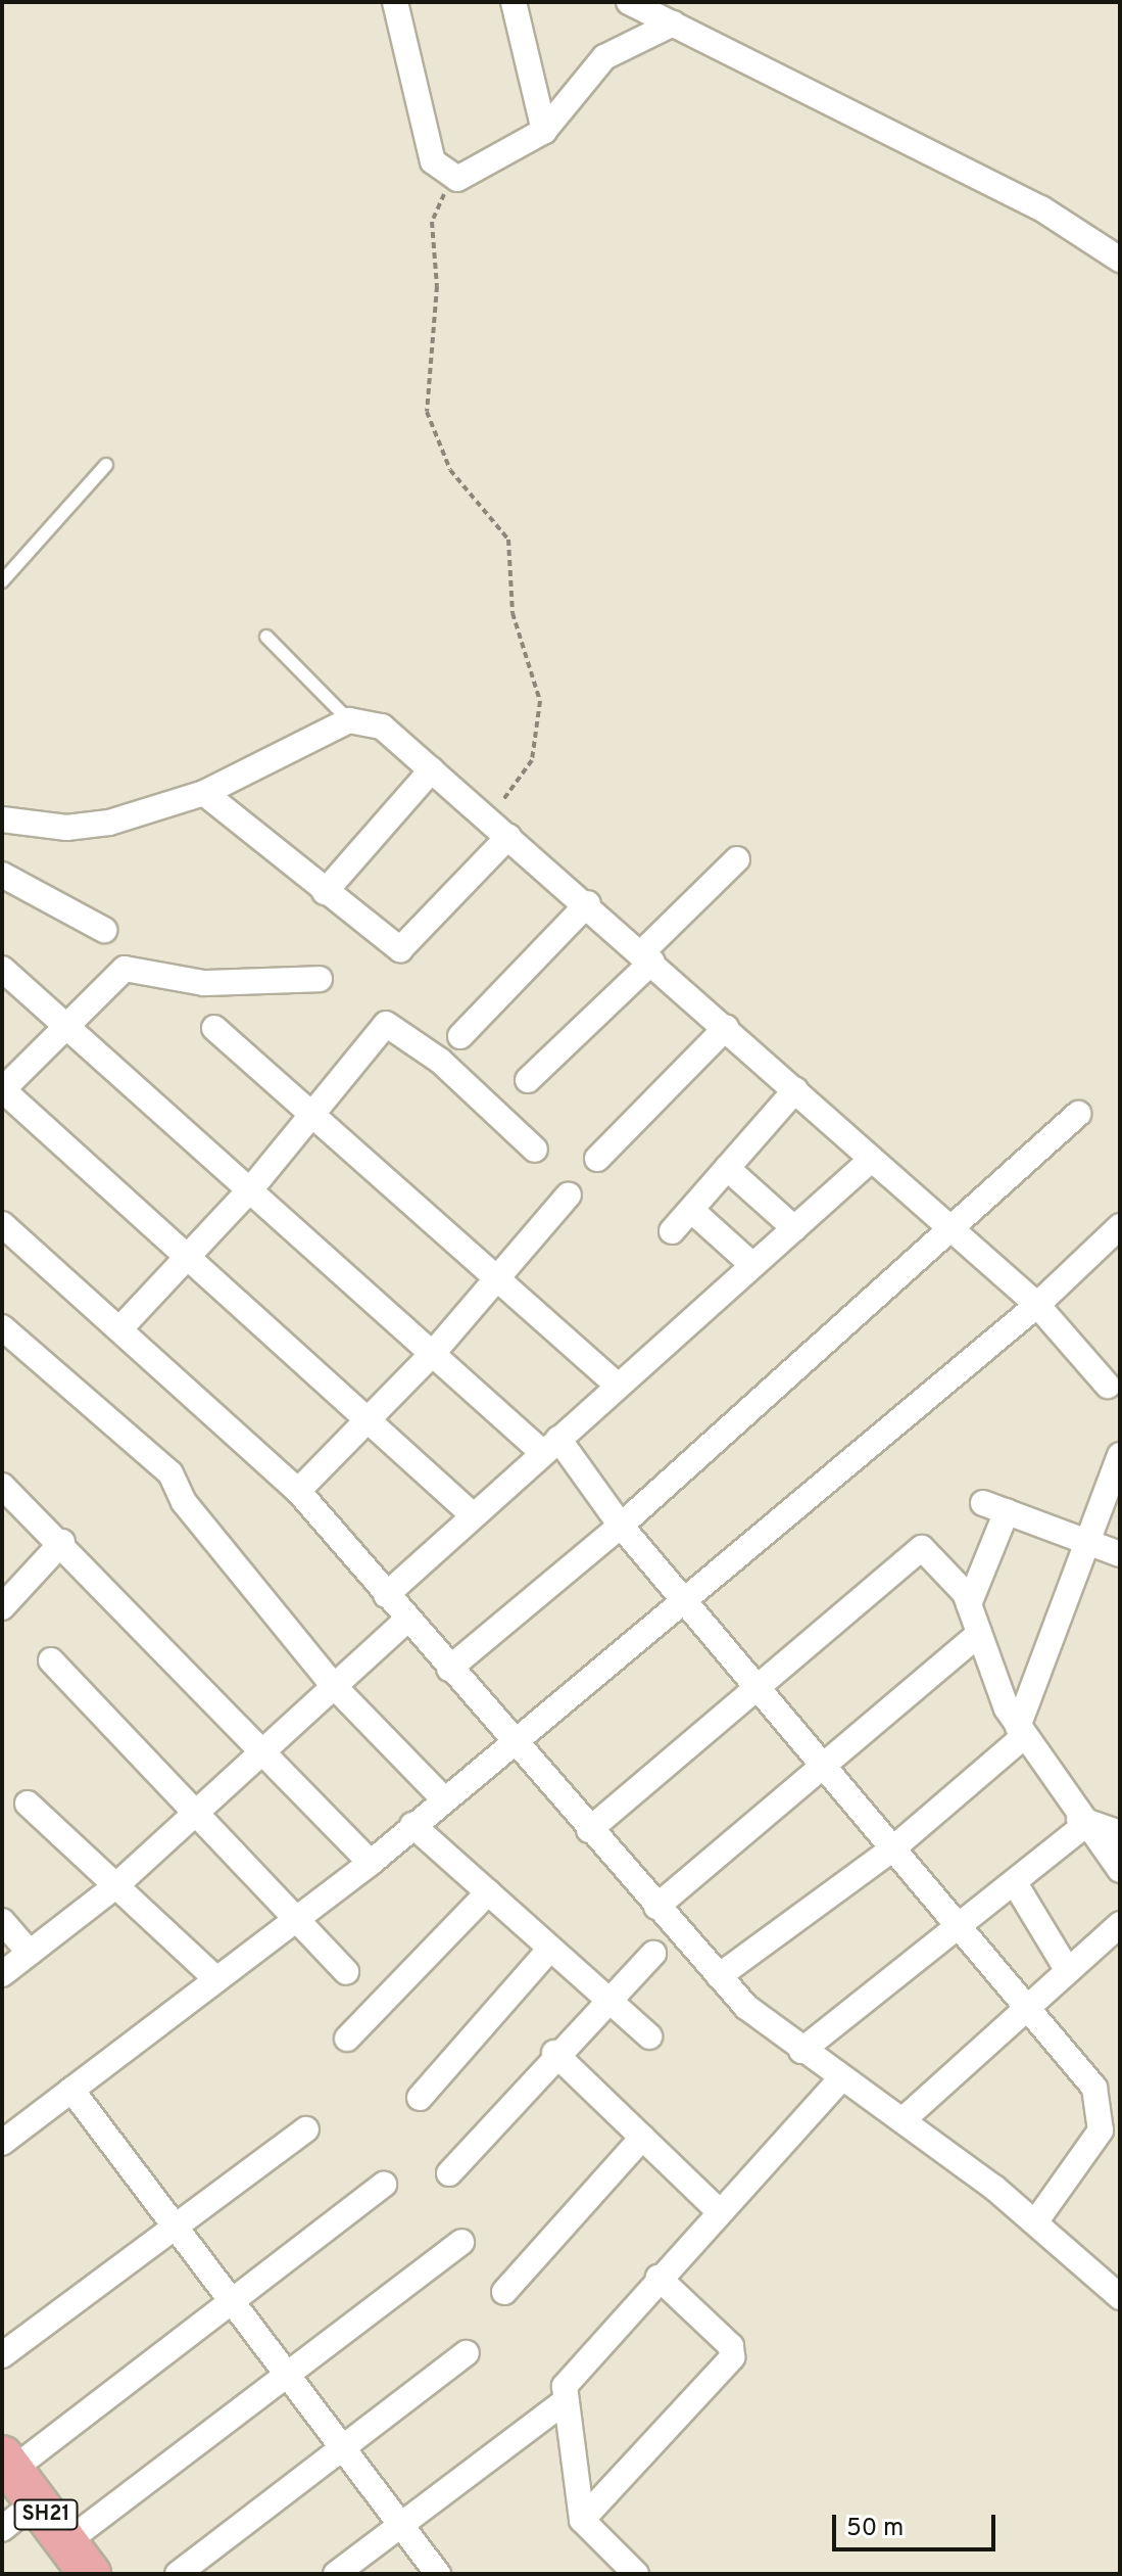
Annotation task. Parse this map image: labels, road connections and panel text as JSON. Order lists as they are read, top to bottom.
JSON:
{
  "streets": {
    "main road": ["SH21"]
  },
  "scale_bar": "50 m"
}
